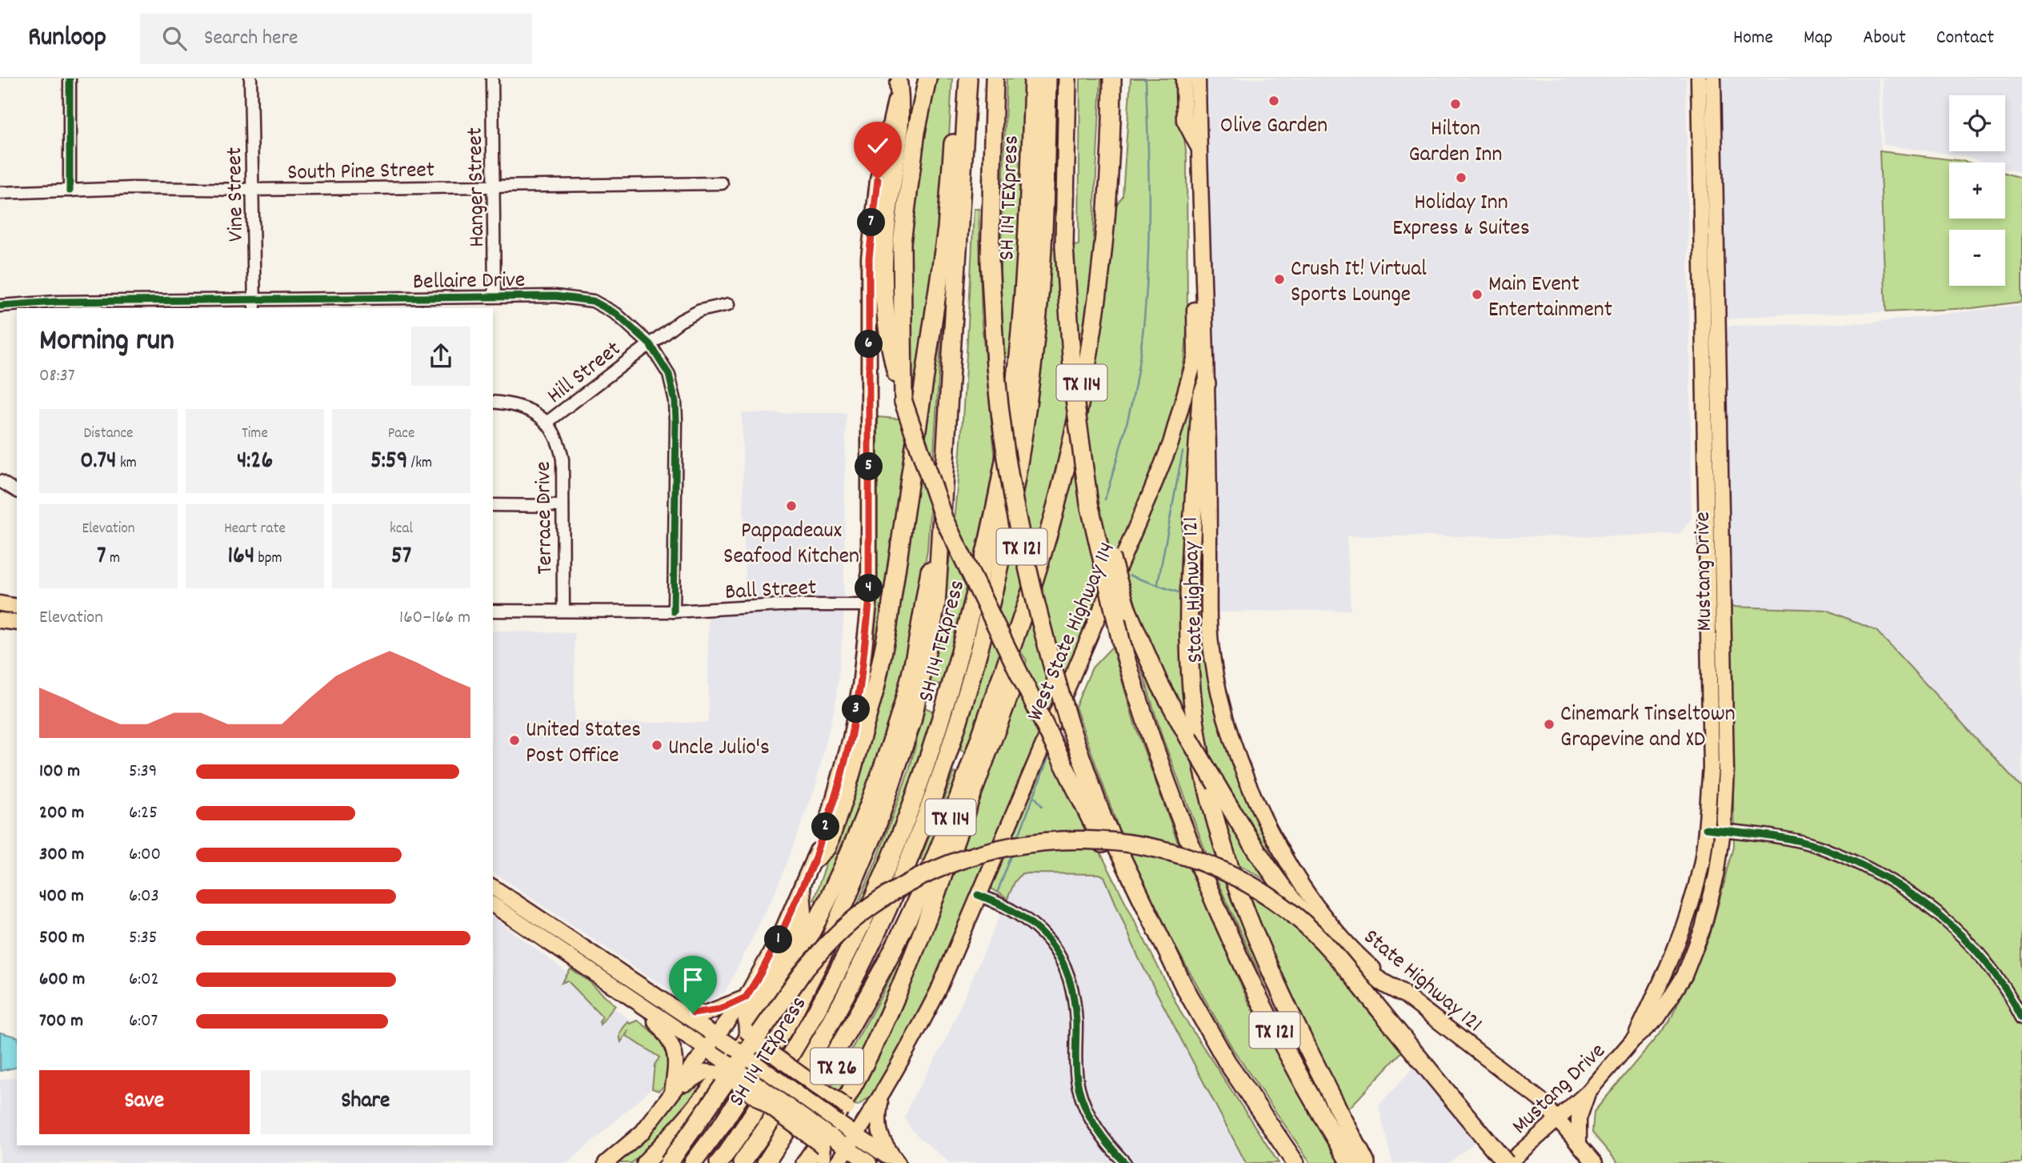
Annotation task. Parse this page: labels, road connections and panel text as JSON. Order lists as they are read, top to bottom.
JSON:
{
  "streets": {
    "highway": [
      "SH 114 TEXpress",
      "TX 114",
      "TX 121",
      "TX 26"
    ],
    "main road": ["Mustang Drive", "State Highway 121", "West State Highway 114"],
    "street": [
      "South Pine Street",
      "Hanger Street",
      "Vine Street",
      "Bellaire Drive",
      "Hill Street",
      "Terrace Drive",
      "Ball Street"
    ]
  },
  "crossings": [
    ["South Pine Street", "Hanger Street"],
    ["South Pine Street", "Vine Street"],
    ["Hanger Street", "Bellaire Drive"],
    ["Vine Street", "Bellaire Drive"],
    ["Bellaire Drive", "Hill Street"],
    ["Bellaire Drive", "Ball Street"],
    ["Hill Street", "Terrace Drive"],
    ["TX 114", "TX 26"],
    ["Terrace Drive", "Ball Street"],
    ["Mustang Drive", "State Highway 121"],
    ["State Highway 121", "West State Highway 114"]
  ],
  "places": [
    "Olive Garden",
    "Hilton Garden Inn",
    "Holiday Inn Express & Suites",
    "Crush It! Virtual Sports Lounge",
    "Main Event Entertainment",
    "Pappadeaux Seafood Kitchen",
    "Cinemark Tinseltown Grapevine and XD",
    "United States Post Office",
    "Uncle Julio's"
  ],
  "page": {
    "header": "Runloop",
    "search": "Search here",
    "nav": [
      "Home",
      "Map",
      "About",
      "Contact"
    ],
    "map_buttons": ["+", "−"],
    "pins": [
      "7",
      "6",
      "5",
      "4",
      "3",
      "2",
      "1"
    ],
    "heading": ["Morning run", "08:37"],
    "stats": [
      ["Distance", "0.74 km"],
      ["Time", "4:26"],
      ["Pace", "5:59 /km"],
      ["Elevation", "7 m"],
      ["Heart rate", "164 bpm"],
      ["kcal", "57"]
    ],
    "chart": ["Elevation", "160–166 m"],
    "list": [
      {
        "name": "100 m",
        "note": "5:39"
      },
      {
        "name": "200 m",
        "note": "6:25"
      },
      {
        "name": "300 m",
        "note": "6:00"
      },
      {
        "name": "400 m",
        "note": "6:03"
      },
      {
        "name": "500 m",
        "note": "5:35"
      },
      {
        "name": "600 m",
        "note": "6:02"
      },
      {
        "name": "700 m",
        "note": "6:07"
      }
    ],
    "buttons": ["Save", "Share"]
  }
}
